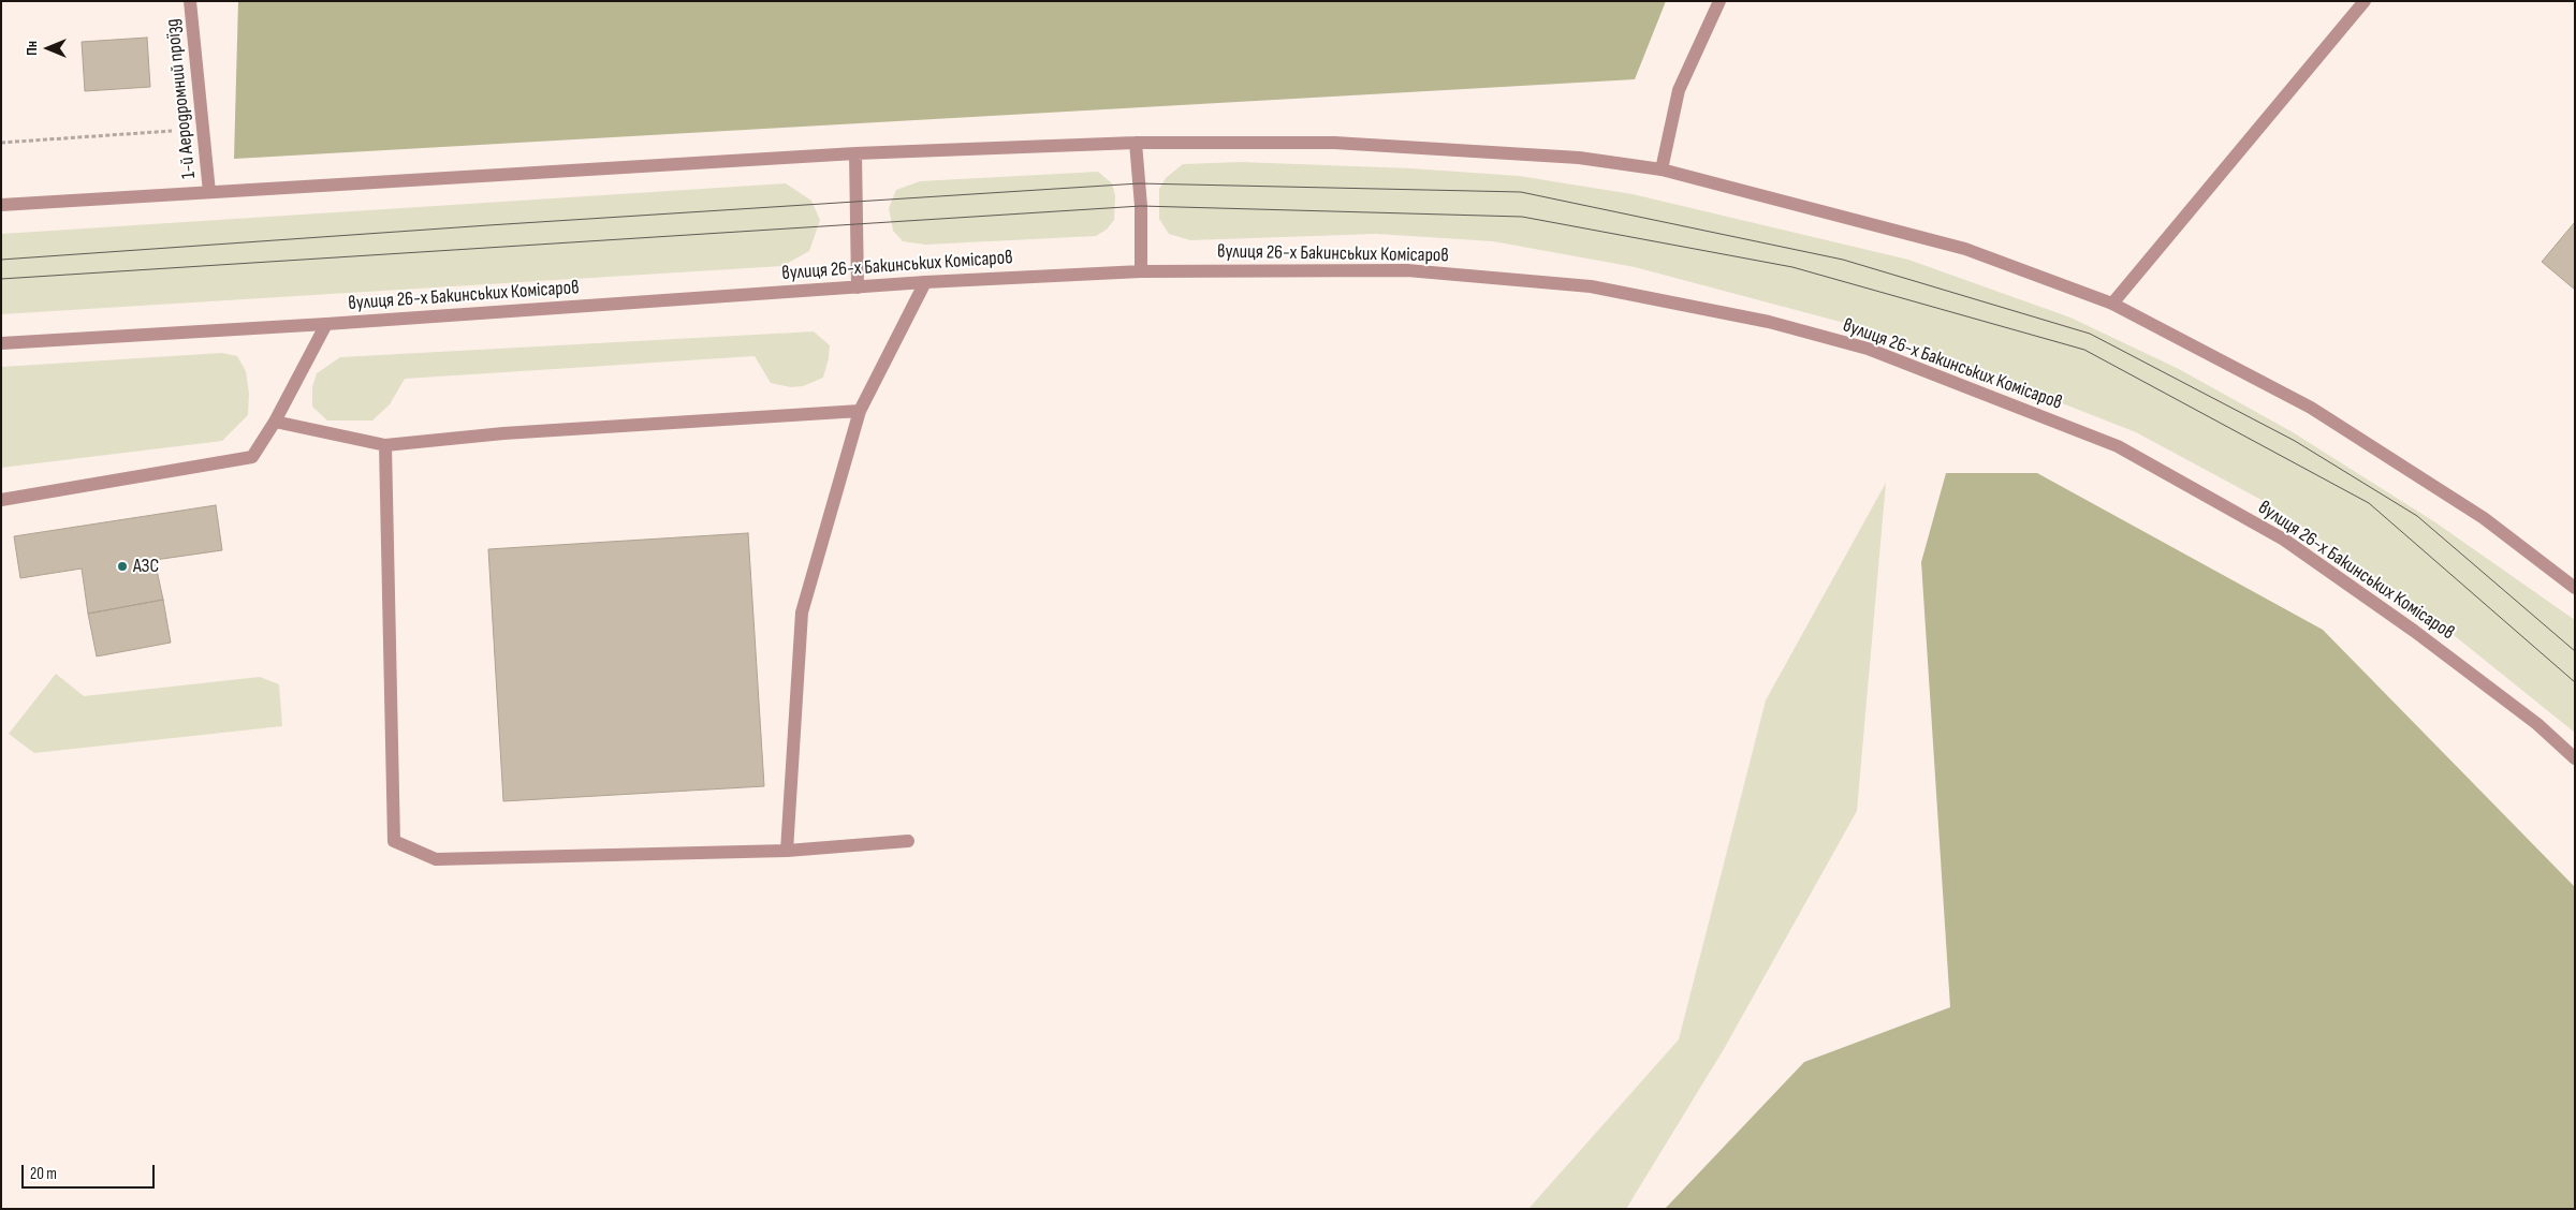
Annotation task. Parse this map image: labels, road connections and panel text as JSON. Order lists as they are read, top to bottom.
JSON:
{
  "streets": {
    "street": ["1-й Аеродромний проїзд", "вулиця 26-х Бакинських Комісаров"]
  },
  "places": ["АЗС"],
  "scale_bar": "20 m",
  "north": "left"
}
